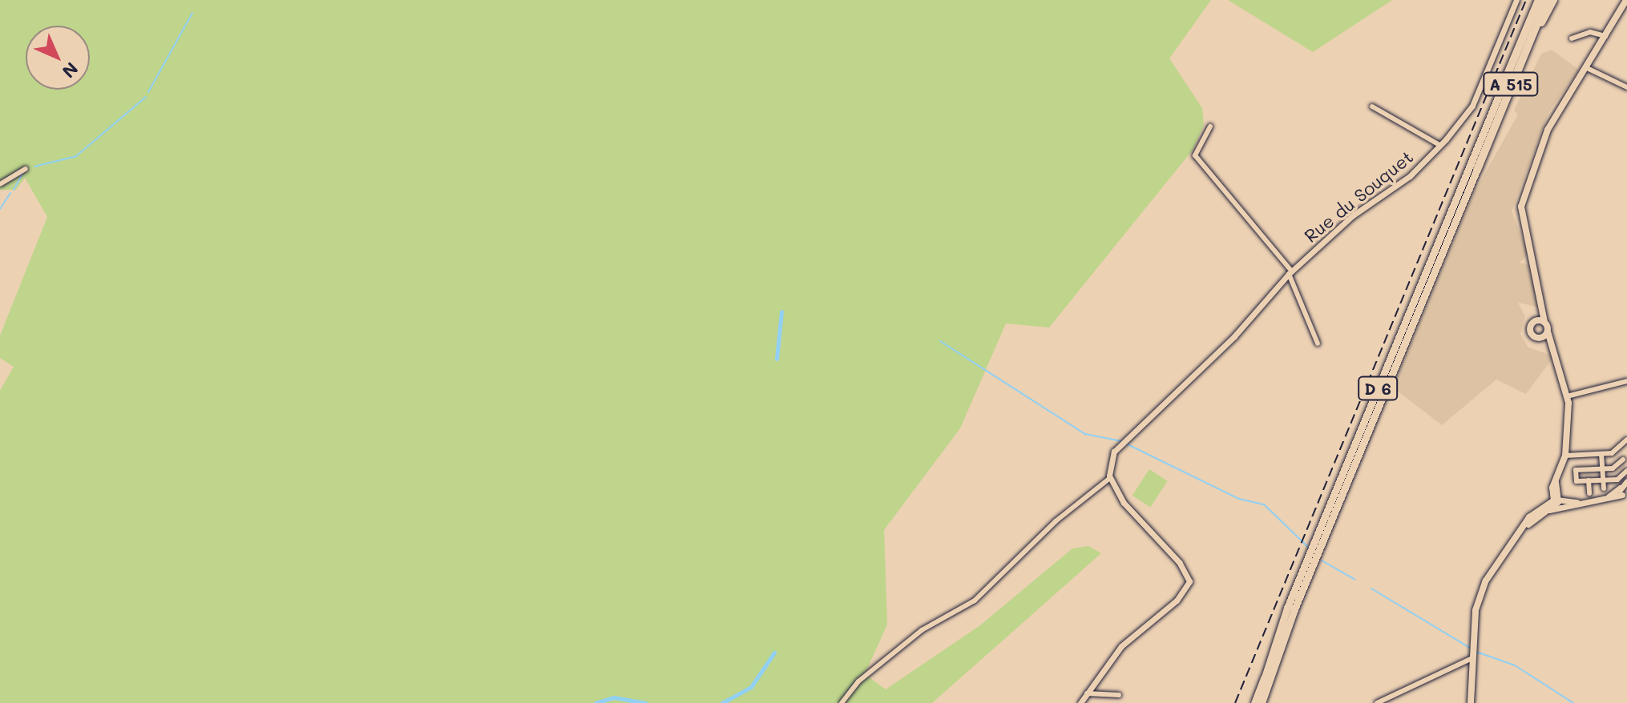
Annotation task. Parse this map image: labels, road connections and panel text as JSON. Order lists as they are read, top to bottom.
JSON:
{
  "streets": {
    "highway": ["A 515", "D 6"],
    "street": ["Rue du Souquet"]
  },
  "crossings": [
    ["A 515", "D 6"]
  ],
  "north": "bottom right"
}
